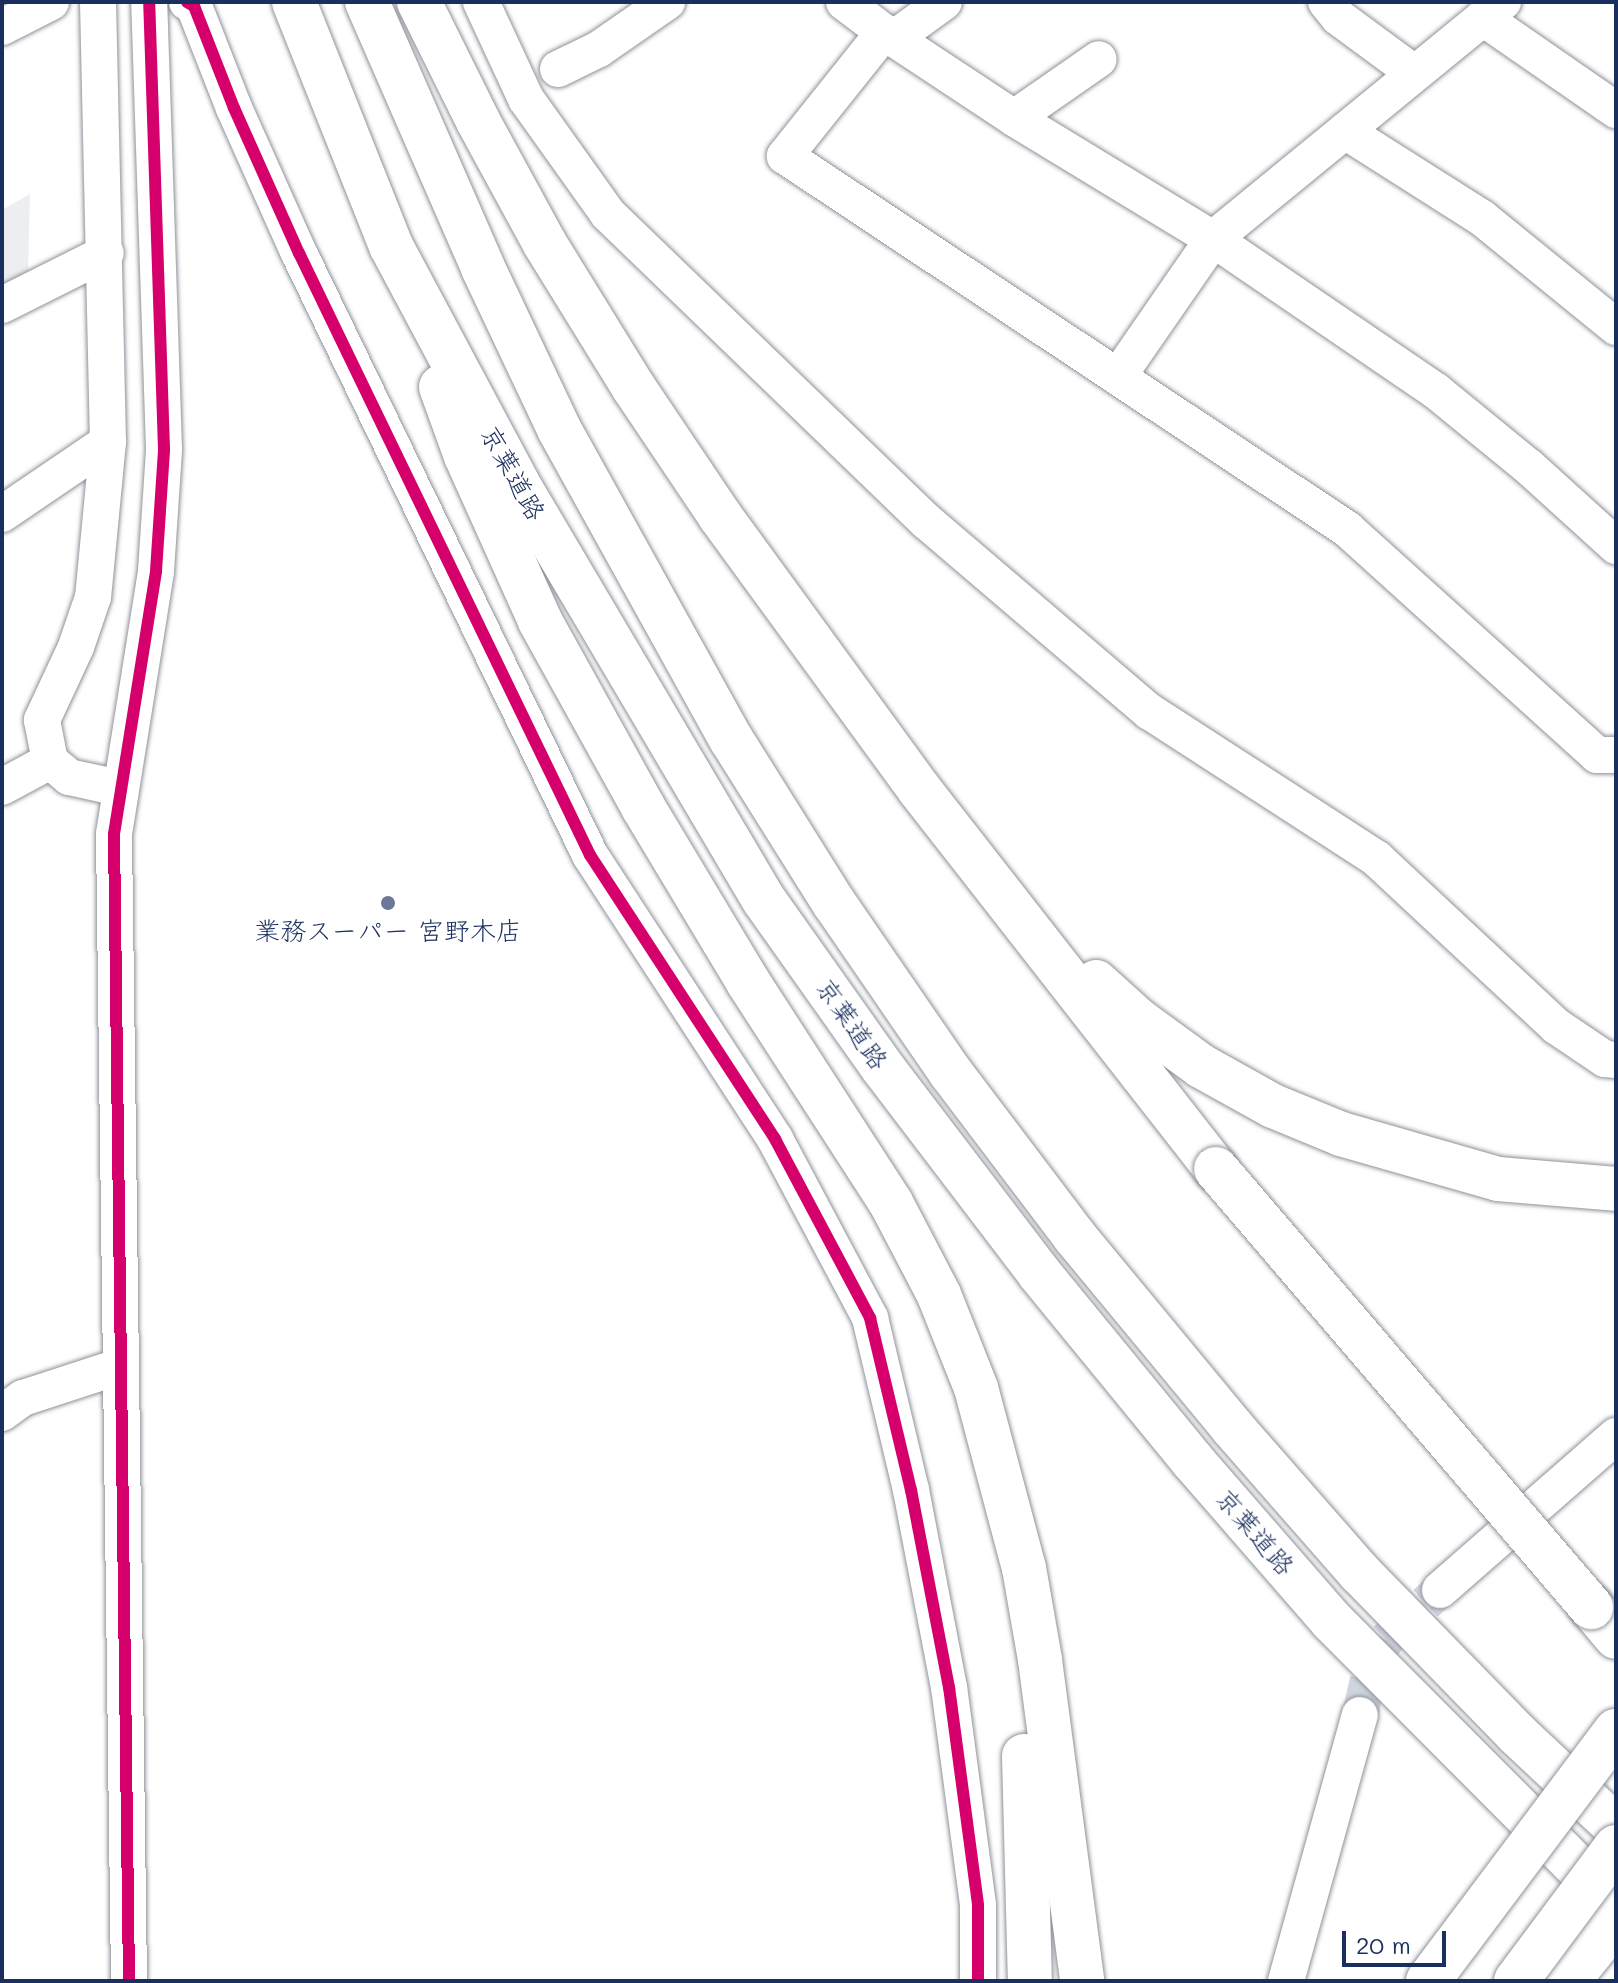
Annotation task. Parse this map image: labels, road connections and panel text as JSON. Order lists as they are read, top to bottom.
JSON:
{
  "streets": {
    "highway": ["京葉道路"]
  },
  "places": ["業務スーパー 宮野木店"],
  "scale_bar": "20 m"
}
